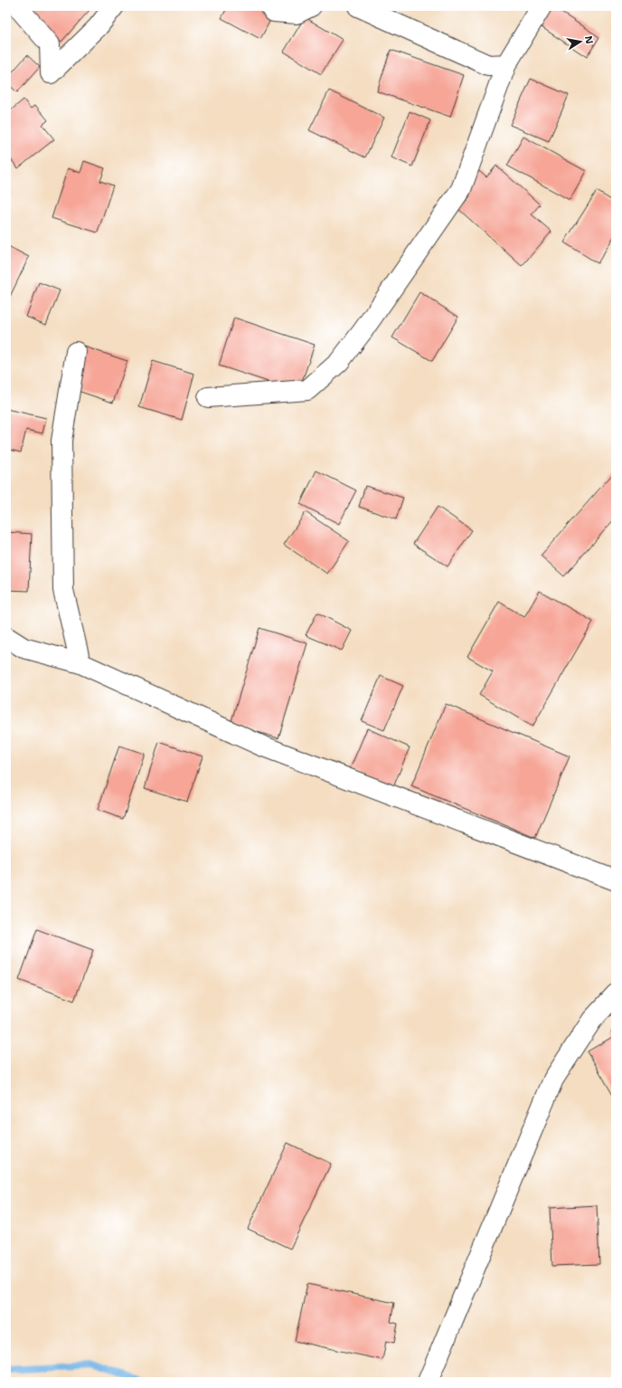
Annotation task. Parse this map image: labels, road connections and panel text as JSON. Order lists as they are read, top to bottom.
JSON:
{
  "north": "right"
}
